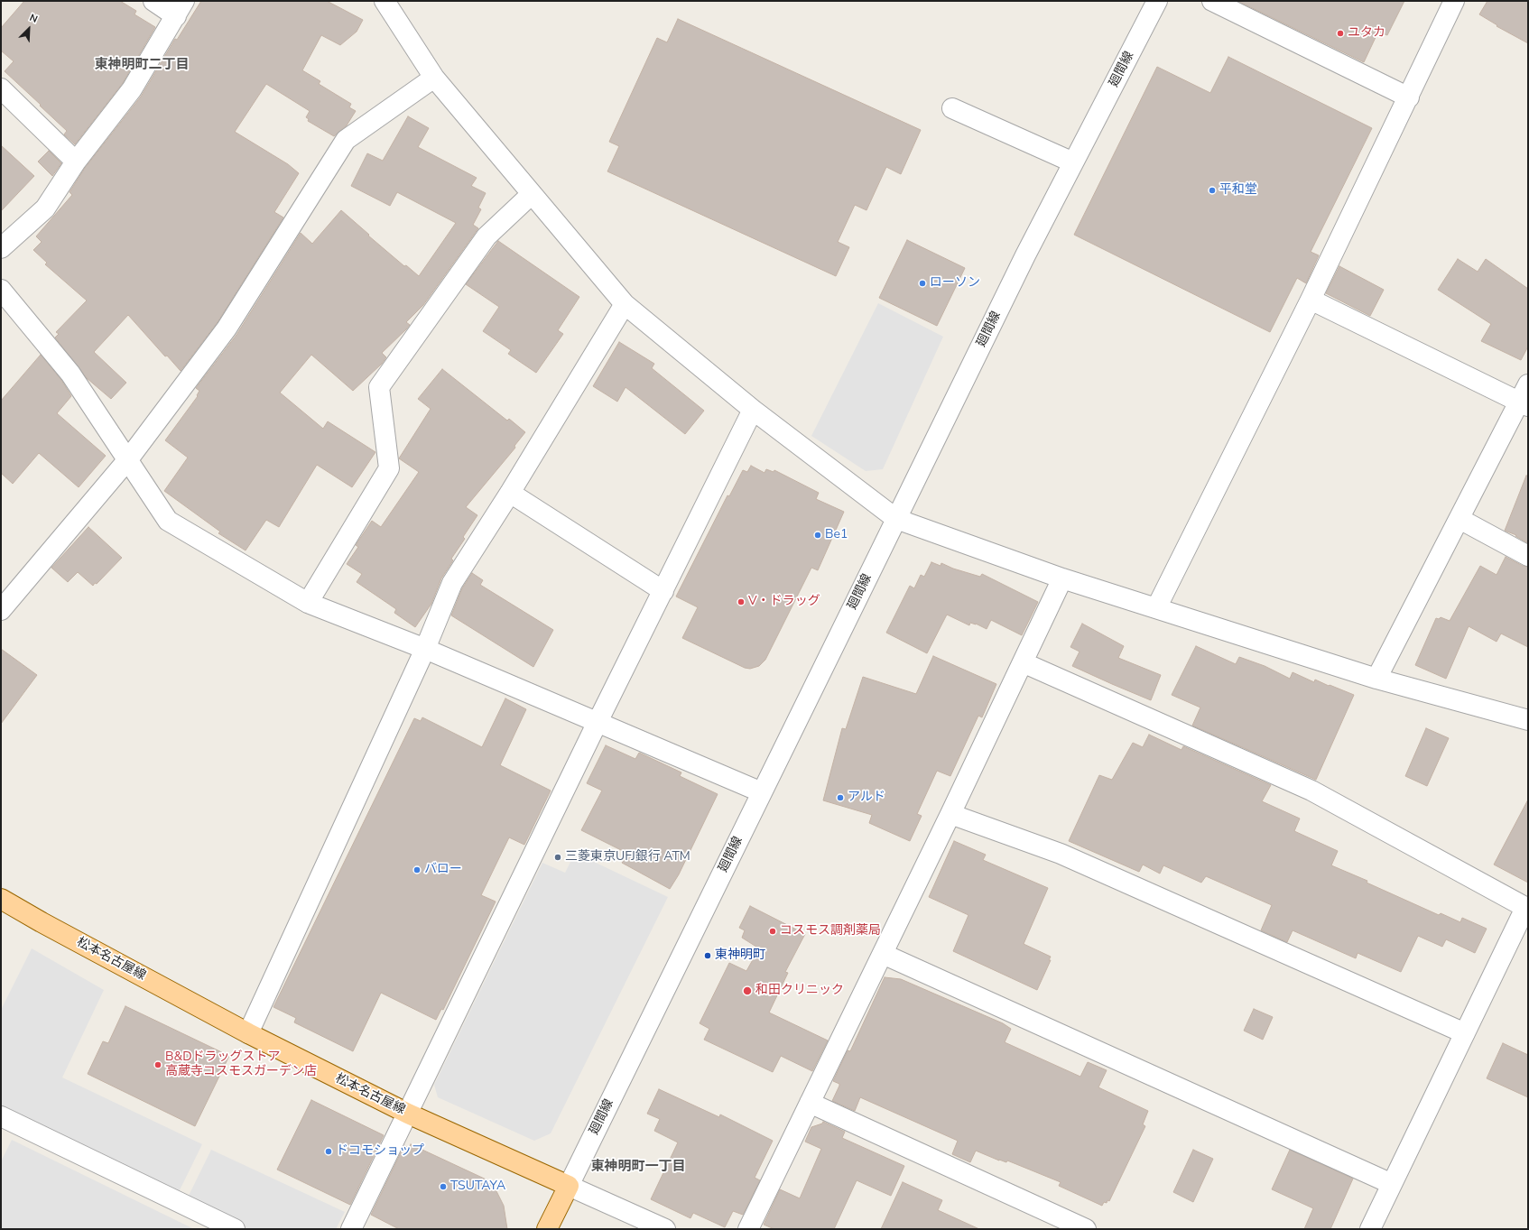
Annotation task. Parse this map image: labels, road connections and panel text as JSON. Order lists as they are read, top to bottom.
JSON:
{
  "streets": {
    "main road": ["松本名古屋線"],
    "street": ["廻間線"]
  },
  "crossings": [
    ["廻間線", "松本名古屋線"]
  ],
  "districts": ["東神明町二丁目", "東神明町一丁目"],
  "places": [
    "ユタカ",
    "平和堂",
    "ローソン",
    "Be1",
    "V・ドラッグ",
    "アルド",
    "三菱東京UFJ銀行 ATM",
    "バロー",
    "コスモス調剤薬局",
    "東神明町",
    "和田クリニック",
    "B&Dドラッグストア 高蔵寺コスモスガーデン店",
    "ドコモショップ",
    "TSUTAYA"
  ],
  "north": "top right"
}
